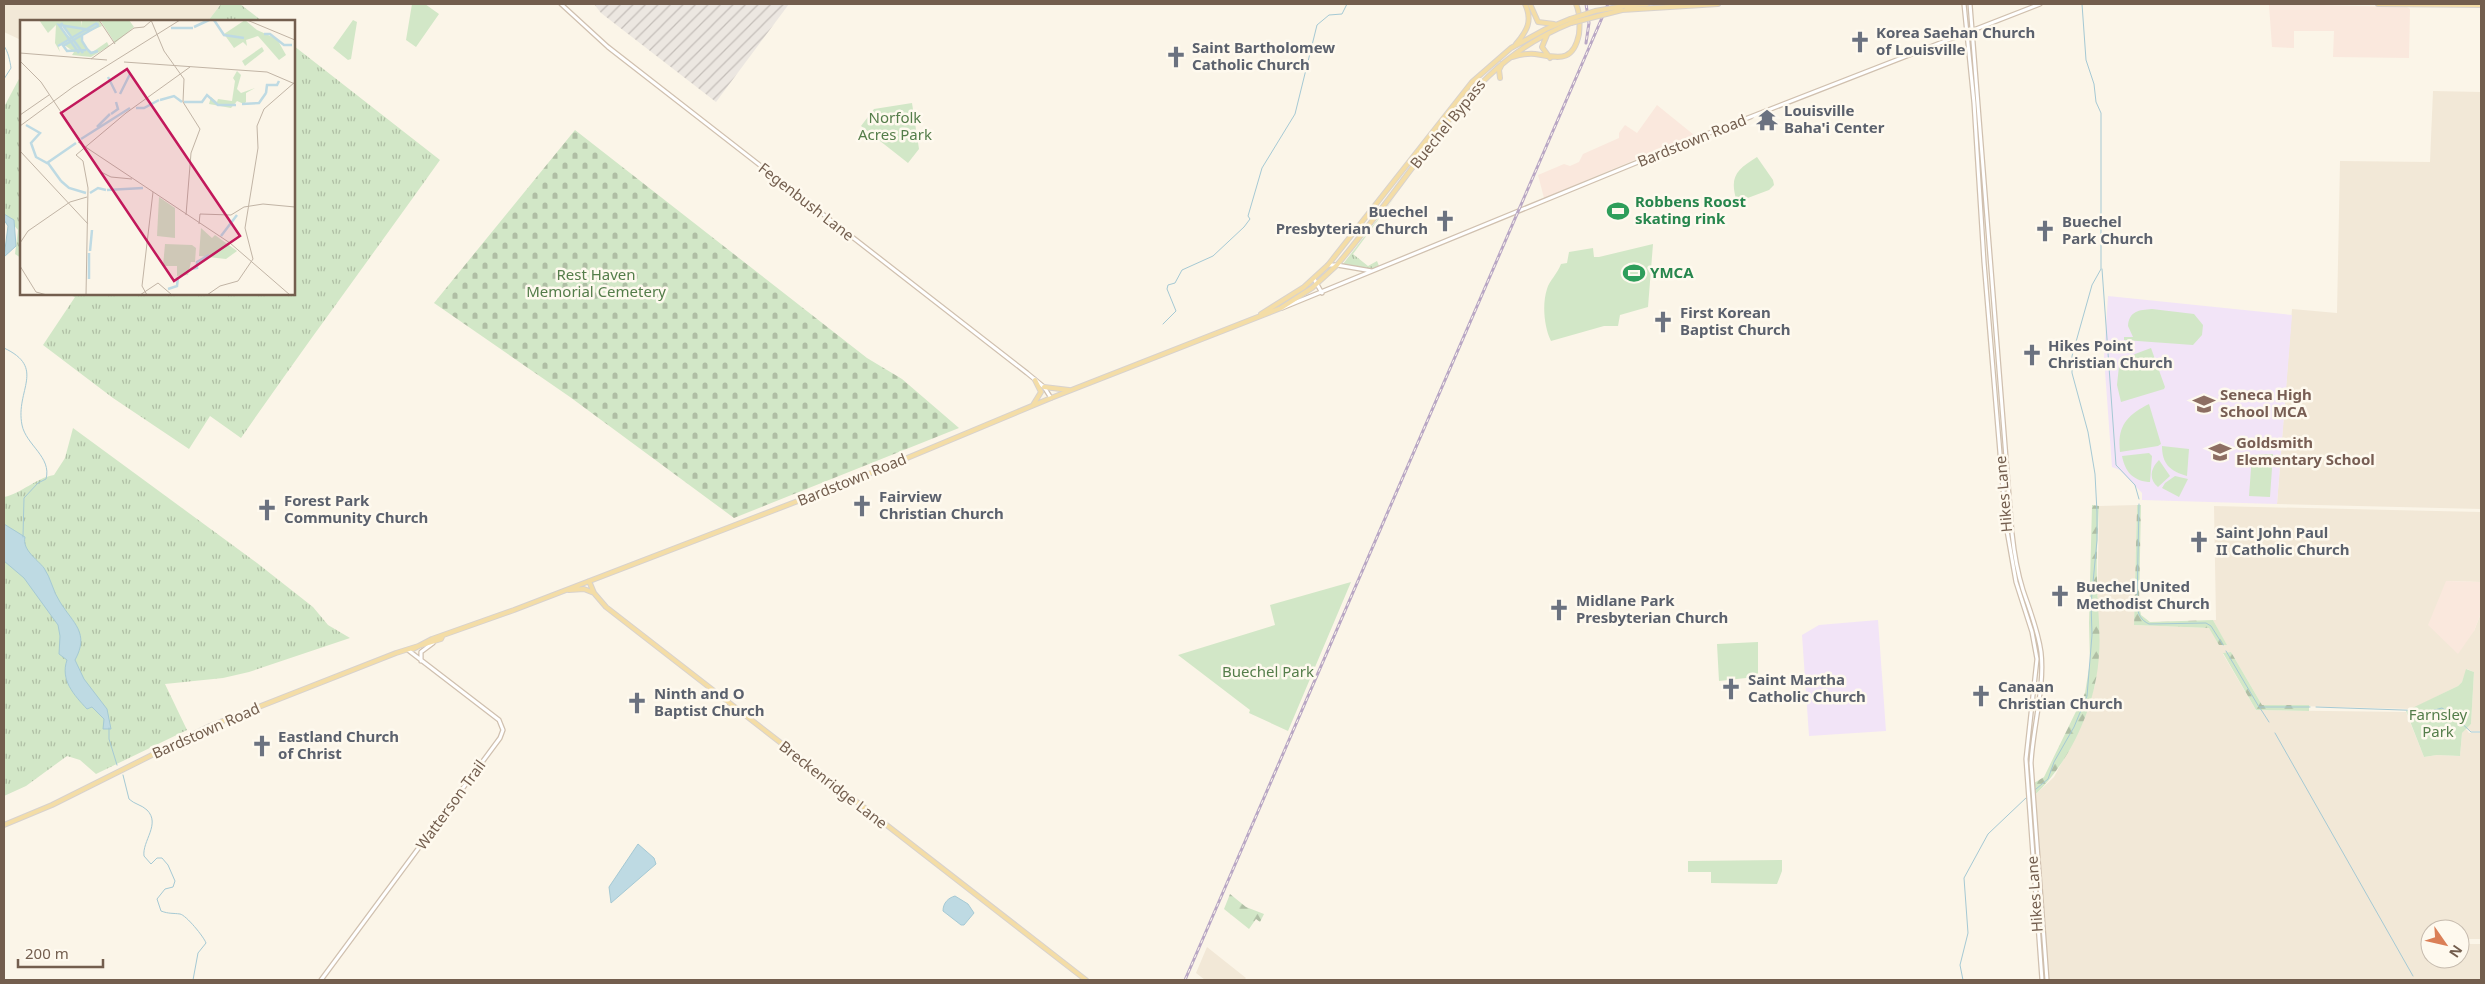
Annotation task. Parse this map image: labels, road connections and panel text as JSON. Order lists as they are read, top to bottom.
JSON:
{
  "streets": {
    "main road": [
      "Buechel Bypass",
      "Bardstown Road",
      "Fegenbush Lane",
      "Hikes Lane",
      "Breckenridge Lane",
      "Watterson Trail"
    ]
  },
  "crossings": [
    ["Buechel Bypass", "Bardstown Road"],
    ["Bardstown Road", "Fegenbush Lane"],
    ["Bardstown Road", "Hikes Lane"],
    ["Bardstown Road", "Breckenridge Lane"],
    ["Bardstown Road", "Watterson Trail"]
  ],
  "parks": [
    "Norfolk Acres Park",
    "Rest Haven Memorial Cemetery",
    "Buechel Park",
    "Farnsley Park"
  ],
  "places": {
    "church": [
      "Korea Saehan Church of Louisville",
      "Saint Bartholomew Catholic Church",
      "Buechel Presbyterian Church",
      "Buechel Park Church",
      "First Korean Baptist Church",
      "Hikes Point Christian Church",
      "Fairview Christian Church",
      "Forest Park Community Church",
      "Saint John Paul II Catholic Church",
      "Buechel United Methodist Church",
      "Midlane Park Presbyterian Church",
      "Saint Martha Catholic Church",
      "Canaan Christian Church",
      "Ninth and O Baptist Church",
      "Eastland Church of Christ"
    ],
    "temple": ["Louisville Baha'i Center"],
    "sports": ["Robbens Roost skating rink", "YMCA"],
    "school or university": ["Seneca High School MCA", "Goldsmith Elementary School"]
  },
  "scale_bar": "200 m",
  "north": "bottom right"
}
